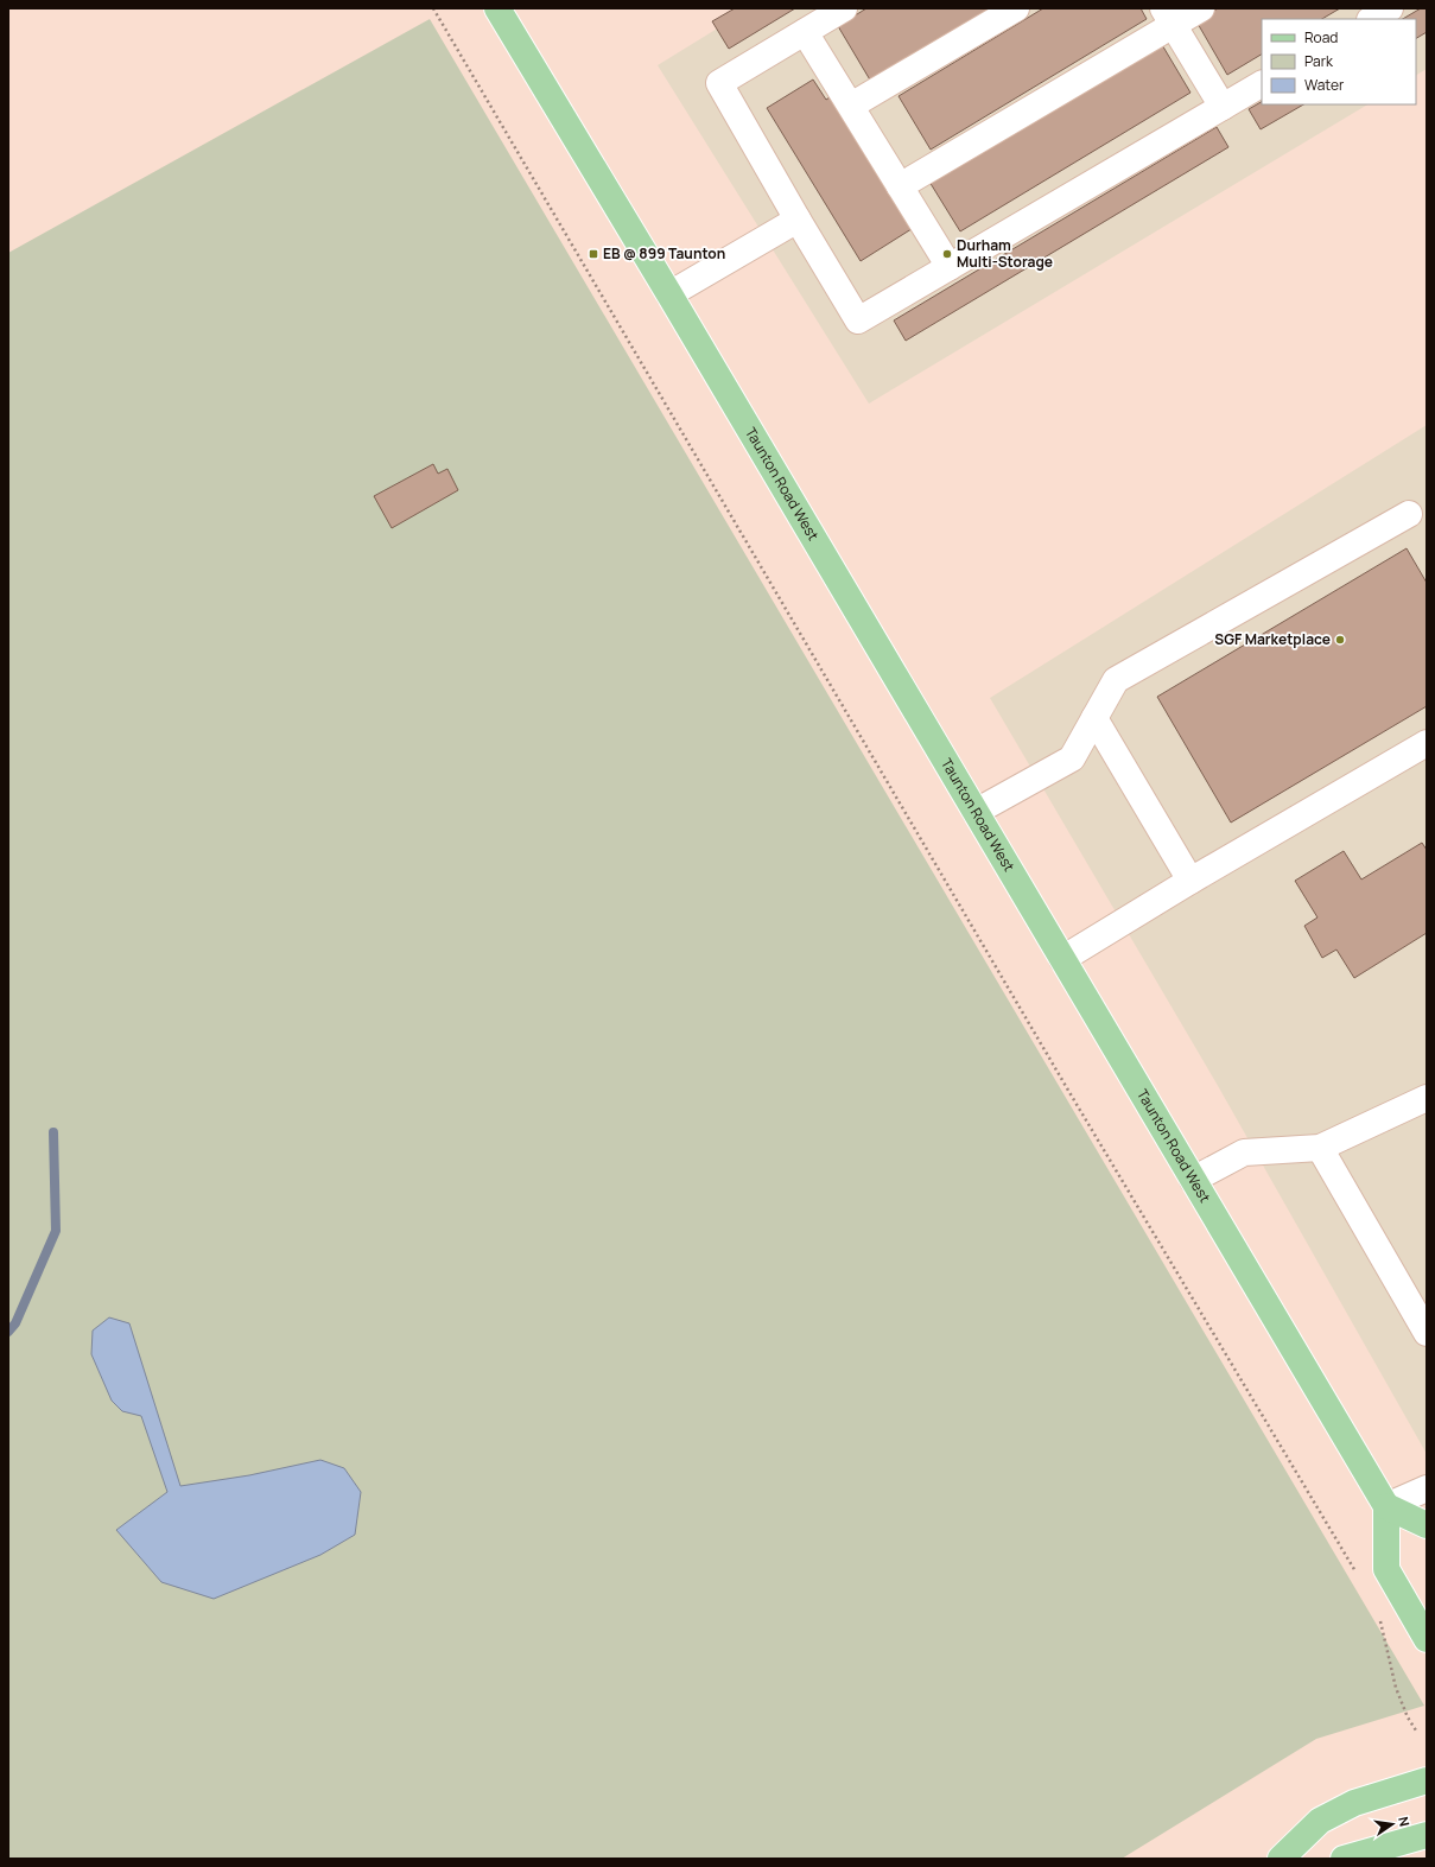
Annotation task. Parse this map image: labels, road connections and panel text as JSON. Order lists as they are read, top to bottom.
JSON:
{
  "streets": {
    "main road": ["Taunton Road West"]
  },
  "places": {
    "transit": ["EB @ 899 Taunton"],
    "other": ["Durham Multi-Storage", "SGF Marketplace"]
  },
  "legend": ["Road", "Park", "Water"],
  "north": "right"
}
